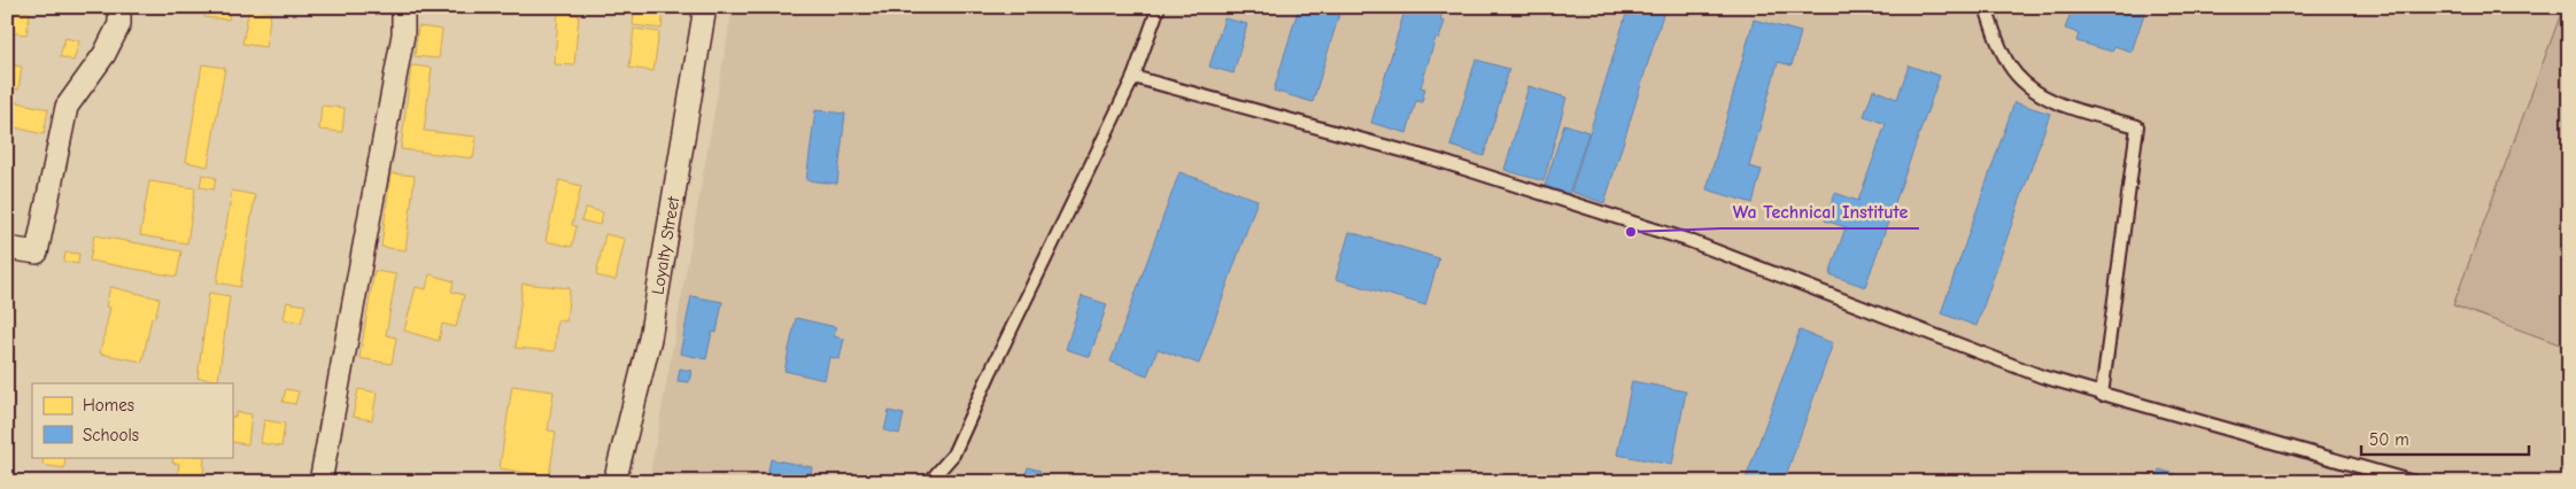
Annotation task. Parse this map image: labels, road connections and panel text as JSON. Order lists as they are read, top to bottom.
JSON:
{
  "streets": {
    "street": ["Loyalty Street"]
  },
  "places": ["Wa Technical Institute"],
  "legend": ["Homes", "Schools"],
  "scale_bar": "50 m"
}
